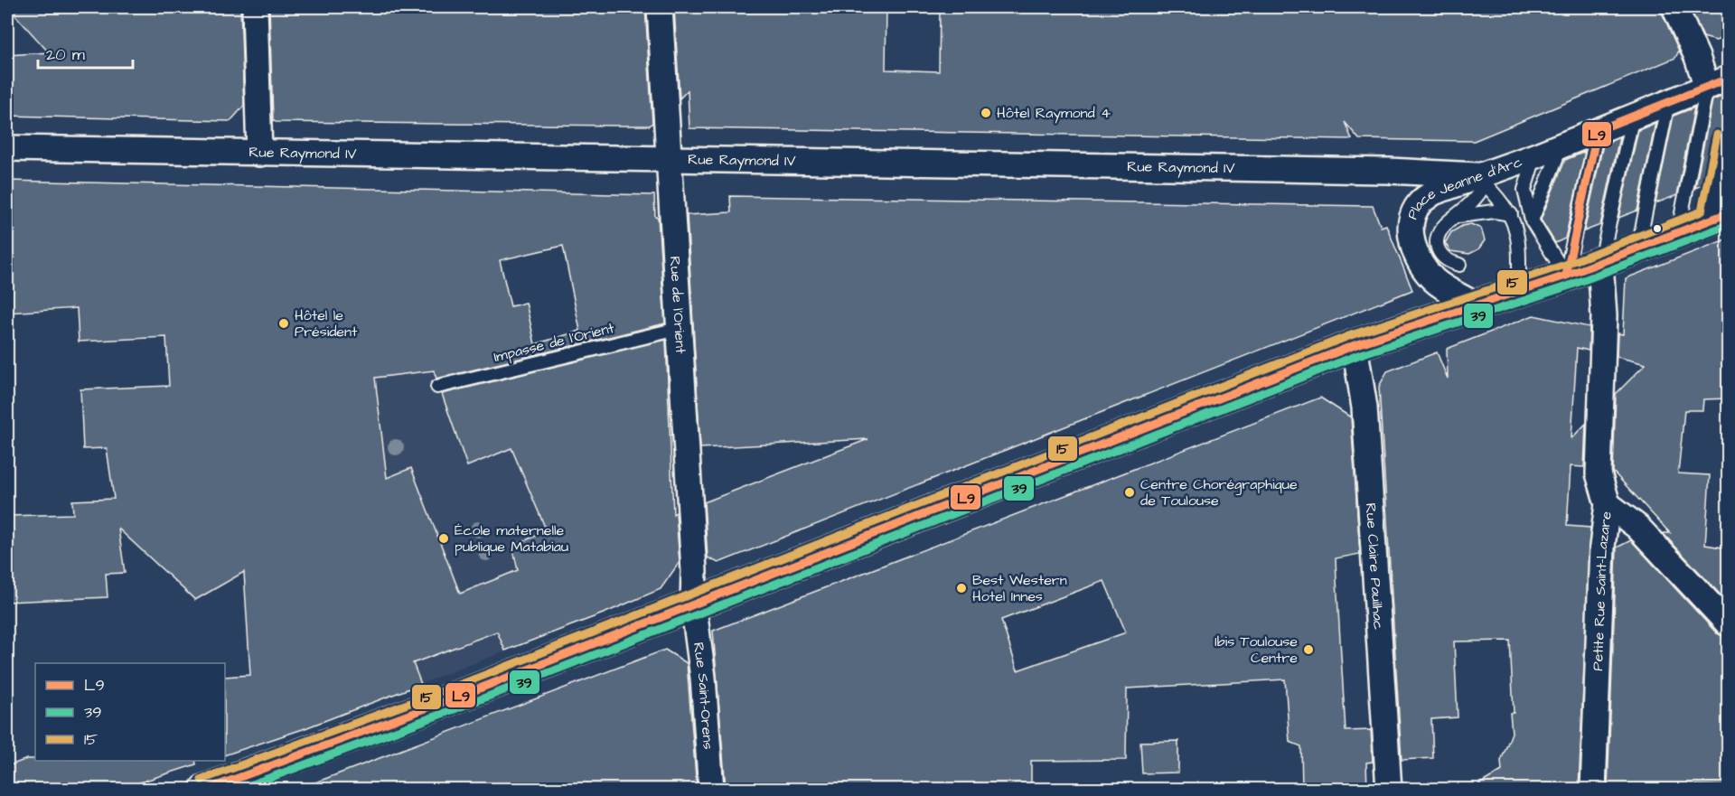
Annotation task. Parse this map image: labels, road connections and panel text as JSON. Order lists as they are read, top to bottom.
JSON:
{
  "streets": {
    "street": [
      "Rue Raymond IV",
      "Place Jeanne d'Arc",
      "Rue de l'Orient",
      "Rue Claire Pauilhac",
      "Petite Rue Saint-Lazare",
      "Rue Saint-Orens"
    ],
    "lane": ["Impasse de l'Orient"]
  },
  "crossings": [
    ["Rue Raymond IV", "Place Jeanne d'Arc"],
    ["Rue Raymond IV", "Rue de l'Orient"],
    ["Rue de l'Orient", "Impasse de l'Orient"],
    ["Rue de l'Orient", "Rue Saint-Orens"]
  ],
  "places": [
    "Hôtel Raymond 4",
    "Hôtel le Président",
    "Centre Chorégraphique de Toulouse",
    "École maternelle publique Matabiau",
    "Best Western Hotel Innes",
    "Ibis Toulouse Centre"
  ],
  "lines": ["transit line L9", "transit line 15", "transit line 39"],
  "legend": ["L9", "39", "15"],
  "scale_bar": "20 m"
}
